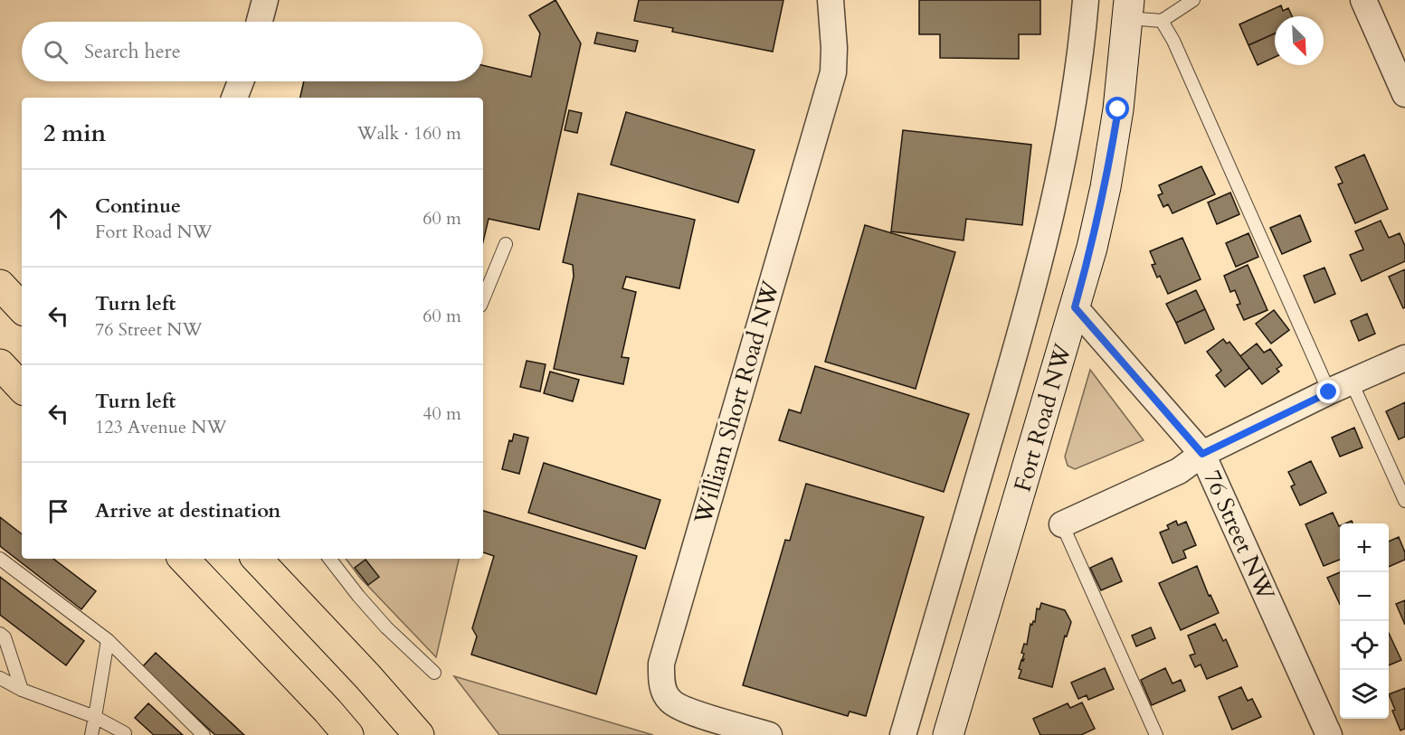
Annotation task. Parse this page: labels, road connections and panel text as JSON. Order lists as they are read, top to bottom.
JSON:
{
  "streets": {
    "street": ["William Short Road NW", "Fort Road NW", "76 Street NW"]
  },
  "crossings": [
    ["Fort Road NW", "76 Street NW"]
  ],
  "north": "bottom right",
  "page": {
    "search": "Search here",
    "heading": ["2 min", "Walk · 160 m"],
    "list": [
      ["Continue", "Fort Road NW", "60 m"],
      ["Turn left", "76 Street NW", "60 m"],
      ["Turn left", "123 Avenue NW", "40 m"],
      "Arrive at destination"
    ],
    "map_buttons": ["+", "−"]
  }
}
